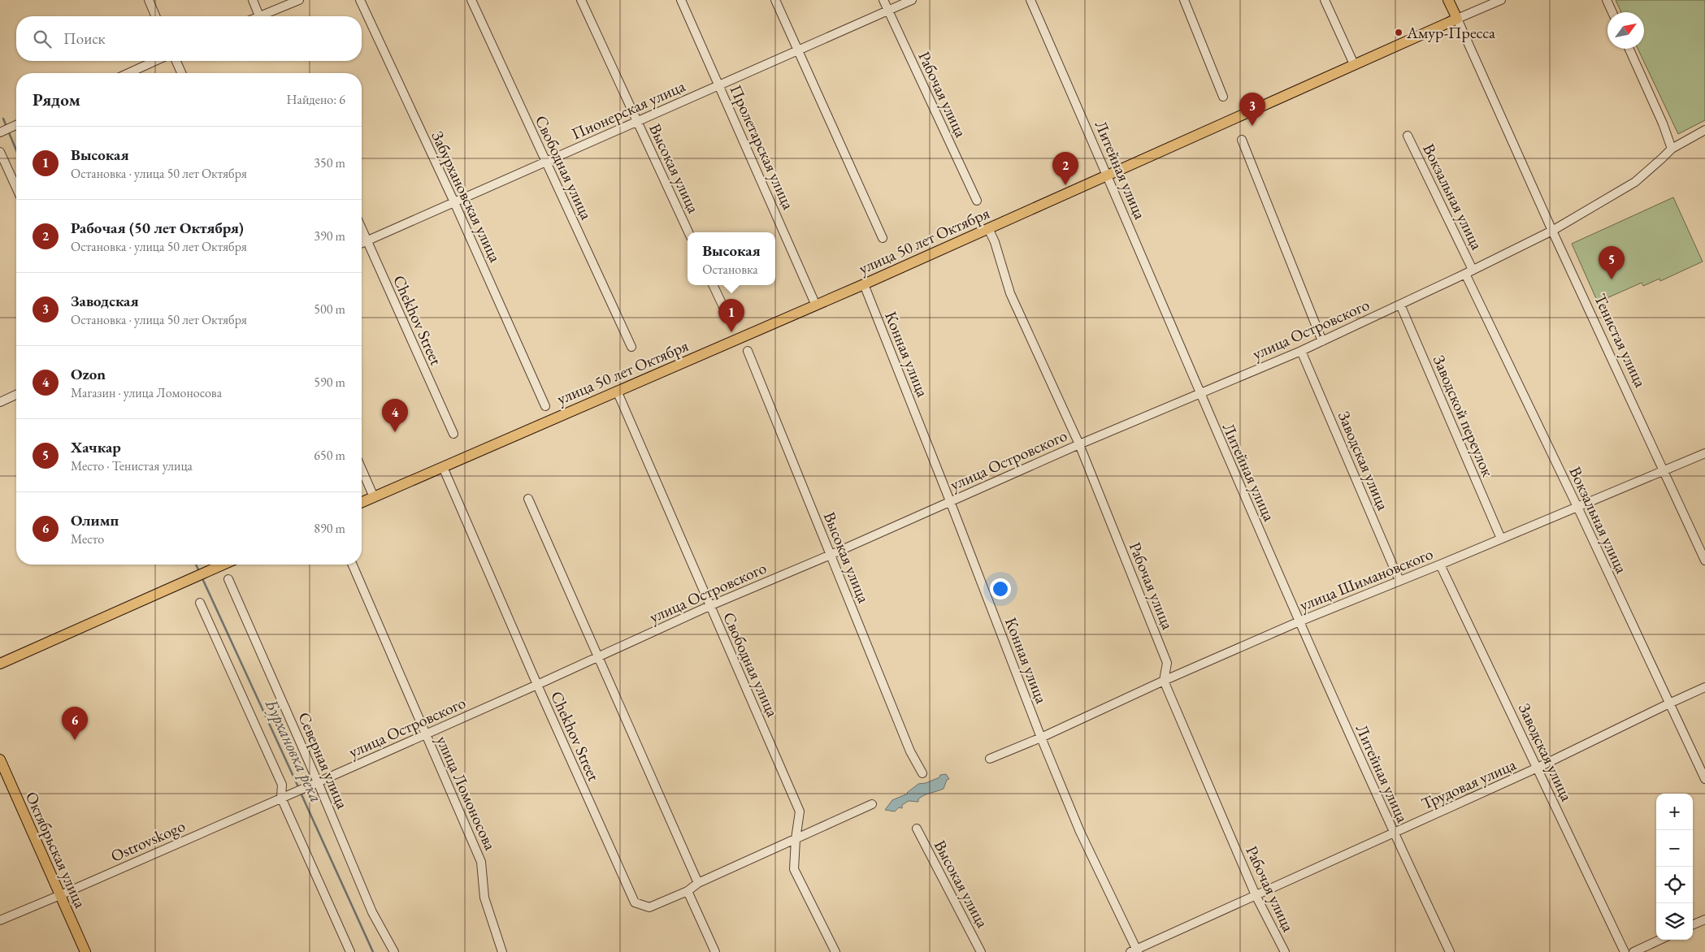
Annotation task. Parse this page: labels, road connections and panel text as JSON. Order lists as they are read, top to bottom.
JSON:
{
  "streets": {
    "main road": ["улица 50 лет Октября", "Тенистая улица", "Октябрьская улица"],
    "street": [
      "Рабочая улица",
      "Пионерская улица",
      "Пролетарская улица",
      "Свободная улица",
      "Высокая улица",
      "Литейная улица",
      "Забурхановская улица",
      "Вокзальная улица",
      "Chekhov Street",
      "улица Островского",
      "Конная улица",
      "Заводской переулок",
      "Заводская улица",
      "улица Шимановского",
      "Северная улица",
      "Трудовая улица",
      "улица Ломоносова",
      "Ostrovskogo"
    ]
  },
  "crossings": [
    ["Рабочая улица", "Пионерская улица"],
    ["Рабочая улица", "улица 50 лет Октября"],
    ["Рабочая улица", "улица Островского"],
    ["Рабочая улица", "улица Шимановского"],
    ["Рабочая улица", "Трудовая улица"],
    ["Пионерская улица", "Пролетарская улица"],
    ["Пионерская улица", "Свободная улица"],
    ["Пионерская улица", "Высокая улица"],
    ["Пионерская улица", "Забурхановская улица"],
    ["Пионерская улица", "Chekhov Street"],
    ["Пролетарская улица", "улица 50 лет Октября"],
    ["Свободная улица", "улица 50 лет Октября"],
    ["Свободная улица", "Chekhov Street"],
    ["Свободная улица", "улица Островского"],
    ["Высокая улица", "улица Островского"],
    ["Литейная улица", "улица 50 лет Октября"],
    ["Литейная улица", "улица Островского"],
    ["Литейная улица", "улица Шимановского"],
    ["Литейная улица", "Трудовая улица"],
    ["Вокзальная улица", "улица Островского"],
    ["Вокзальная улица", "улица Шимановского"],
    ["Вокзальная улица", "Трудовая улица"],
    ["улица 50 лет Октября", "Chekhov Street"],
    ["улица 50 лет Октября", "Тенистая улица"],
    ["улица 50 лет Октября", "Конная улица"],
    ["Chekhov Street", "улица Островского"],
    ["улица Островского", "Тенистая улица"],
    ["улица Островского", "Конная улица"],
    ["улица Островского", "Заводской переулок"],
    ["улица Островского", "Заводская улица"],
    ["улица Островского", "Северная улица"],
    ["улица Островского", "улица Ломоносова"],
    ["улица Островского", "Ostrovskogo"],
    ["Тенистая улица", "улица Шимановского"],
    ["Конная улица", "улица Шимановского"],
    ["Конная улица", "Трудовая улица"],
    ["Заводской переулок", "улица Шимановского"],
    ["Заводская улица", "улица Шимановского"],
    ["Заводская улица", "Трудовая улица"],
    ["Ostrovskogo", "Октябрьская улица"]
  ],
  "water": ["Бурхановка река"],
  "places": ["Амур-Пресса"],
  "north": "top right",
  "page": {
    "search": "Поиск",
    "heading": ["Рядом", "Найдено: 6"],
    "pins": [
      "3",
      "2",
      "5",
      "1",
      "4",
      "6"
    ],
    "list": [
      {
        "mark": "1",
        "name": "Высокая",
        "note": "Остановка · улица 50 лет Октября",
        "value": "350 m"
      },
      {
        "mark": "2",
        "name": "Рабочая (50 лет Октября)",
        "note": "Остановка · улица 50 лет Октября",
        "value": "390 m"
      },
      {
        "mark": "3",
        "name": "Заводская",
        "note": "Остановка · улица 50 лет Октября",
        "value": "500 m"
      },
      {
        "mark": "4",
        "name": "Ozon",
        "note": "Магазин · улица Ломоносова",
        "value": "590 m"
      },
      {
        "mark": "5",
        "name": "Хачкар",
        "note": "Место · Тенистая улица",
        "value": "650 m"
      },
      {
        "mark": "6",
        "name": "Олимп",
        "note": "Место",
        "value": "890 m"
      }
    ],
    "popup": ["Высокая", "Остановка"],
    "map_buttons": ["+", "−"]
  }
}
